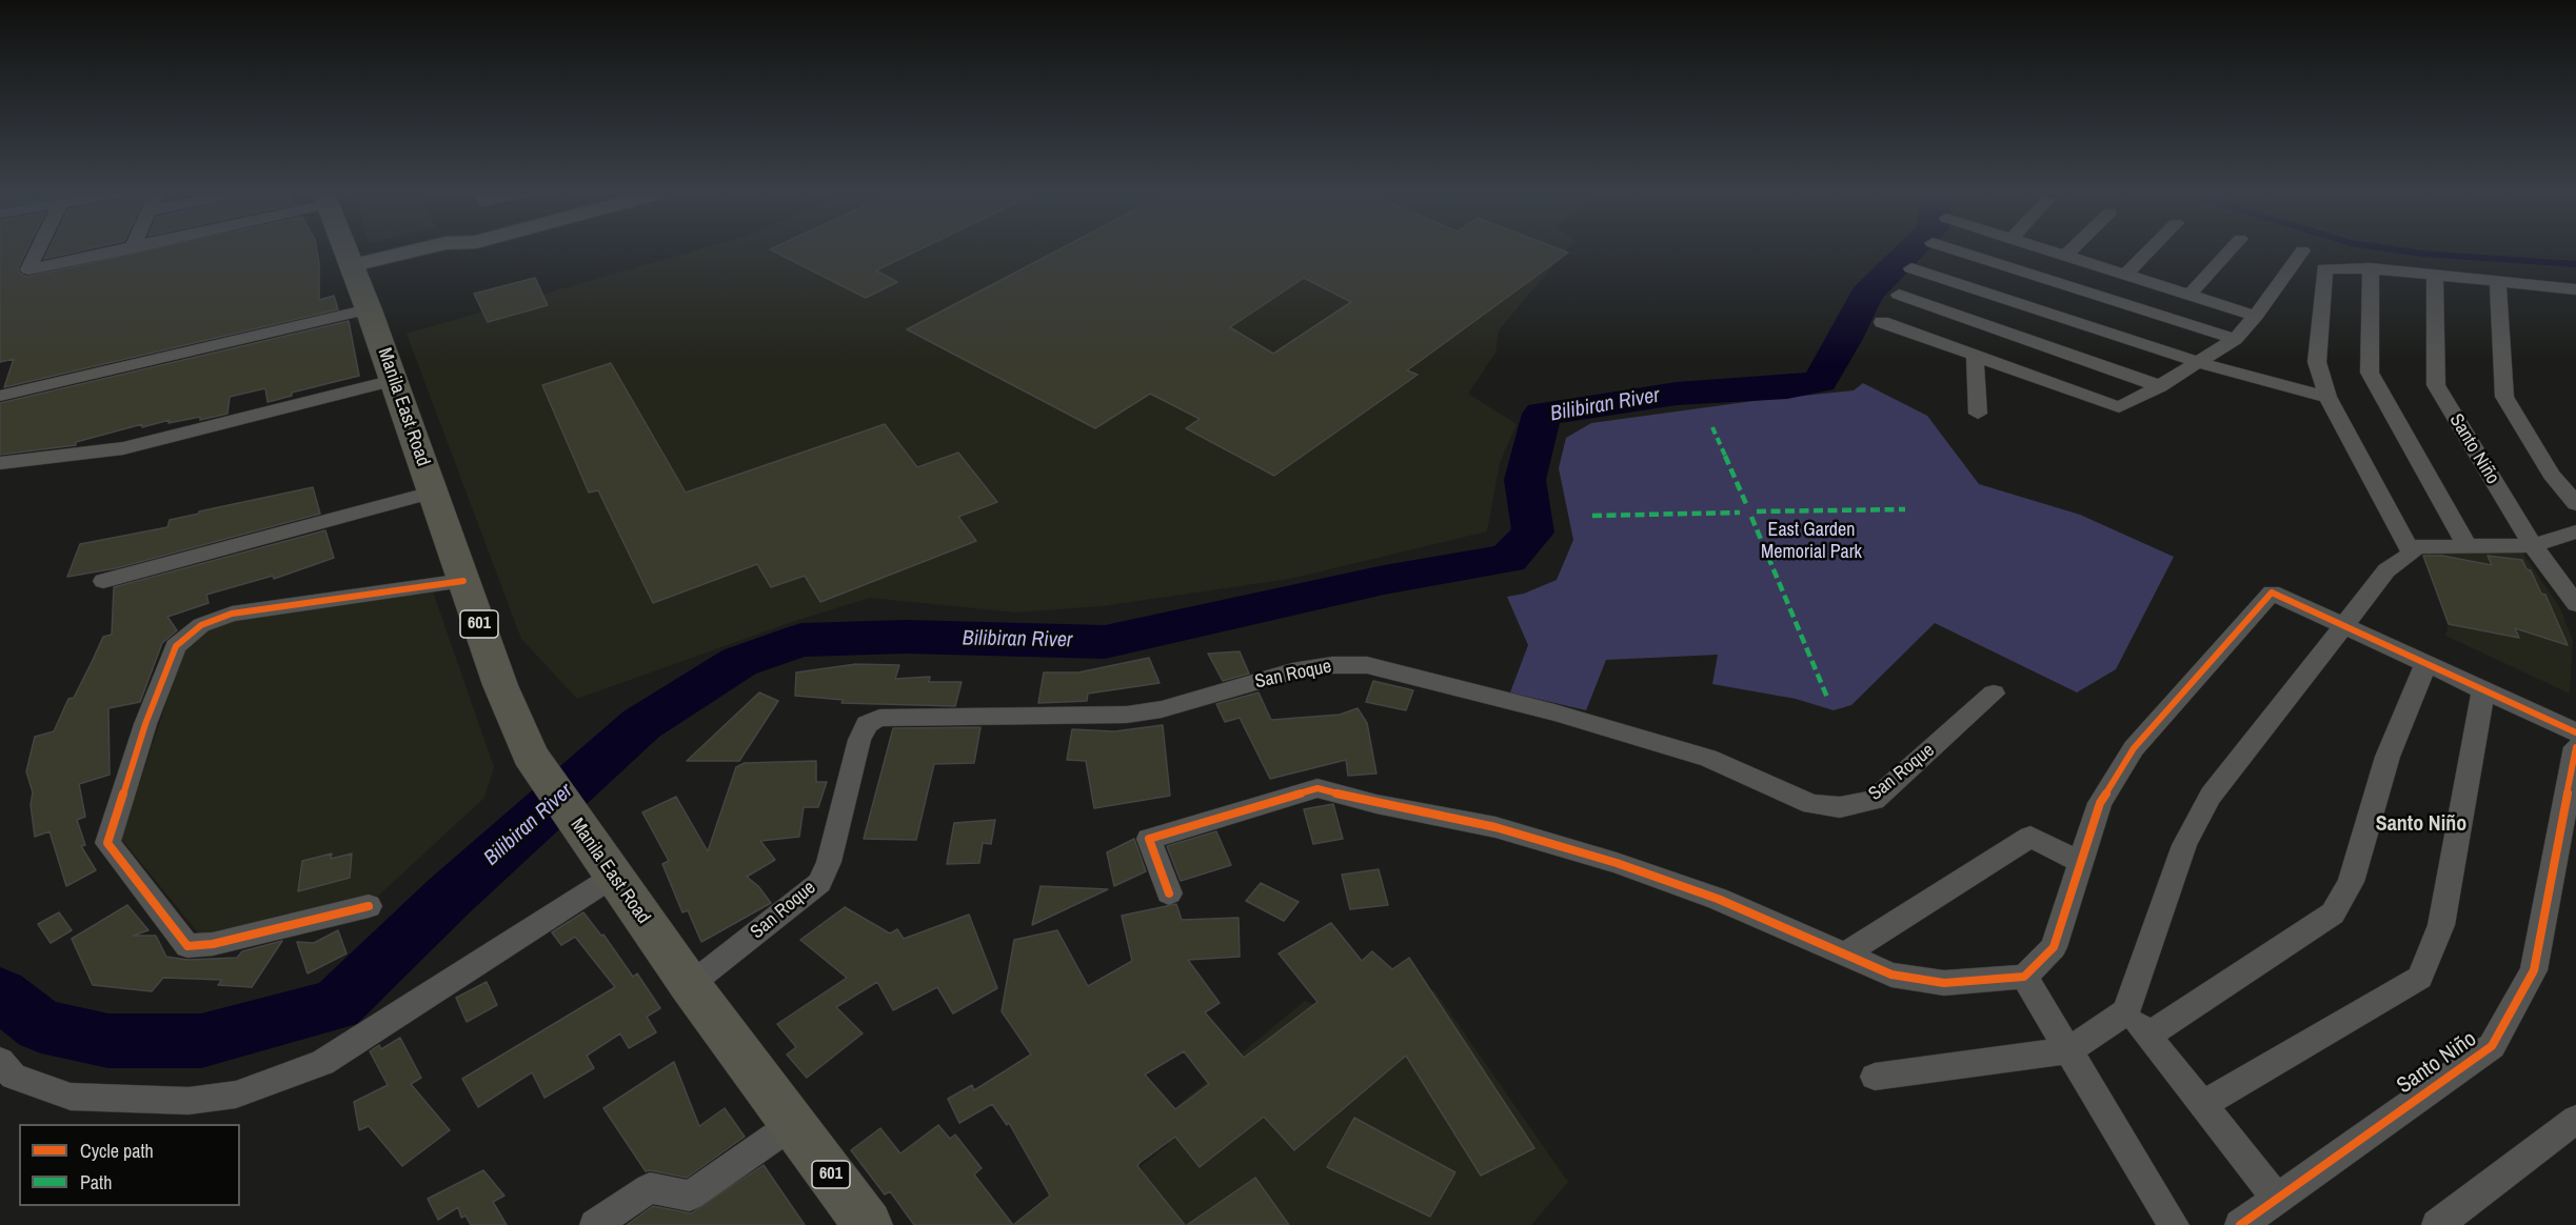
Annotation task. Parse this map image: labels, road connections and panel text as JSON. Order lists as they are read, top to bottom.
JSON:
{
  "streets": {
    "main road": ["Manila East Road", "601"],
    "street": ["Santo Niño", "San Roque"]
  },
  "crossings": [
    ["Manila East Road", "San Roque"]
  ],
  "districts": ["Santo Niño"],
  "water": ["Bilibiran River"],
  "parks": ["East Garden Memorial Park"],
  "legend": ["Cycle path", "Path"]
}
